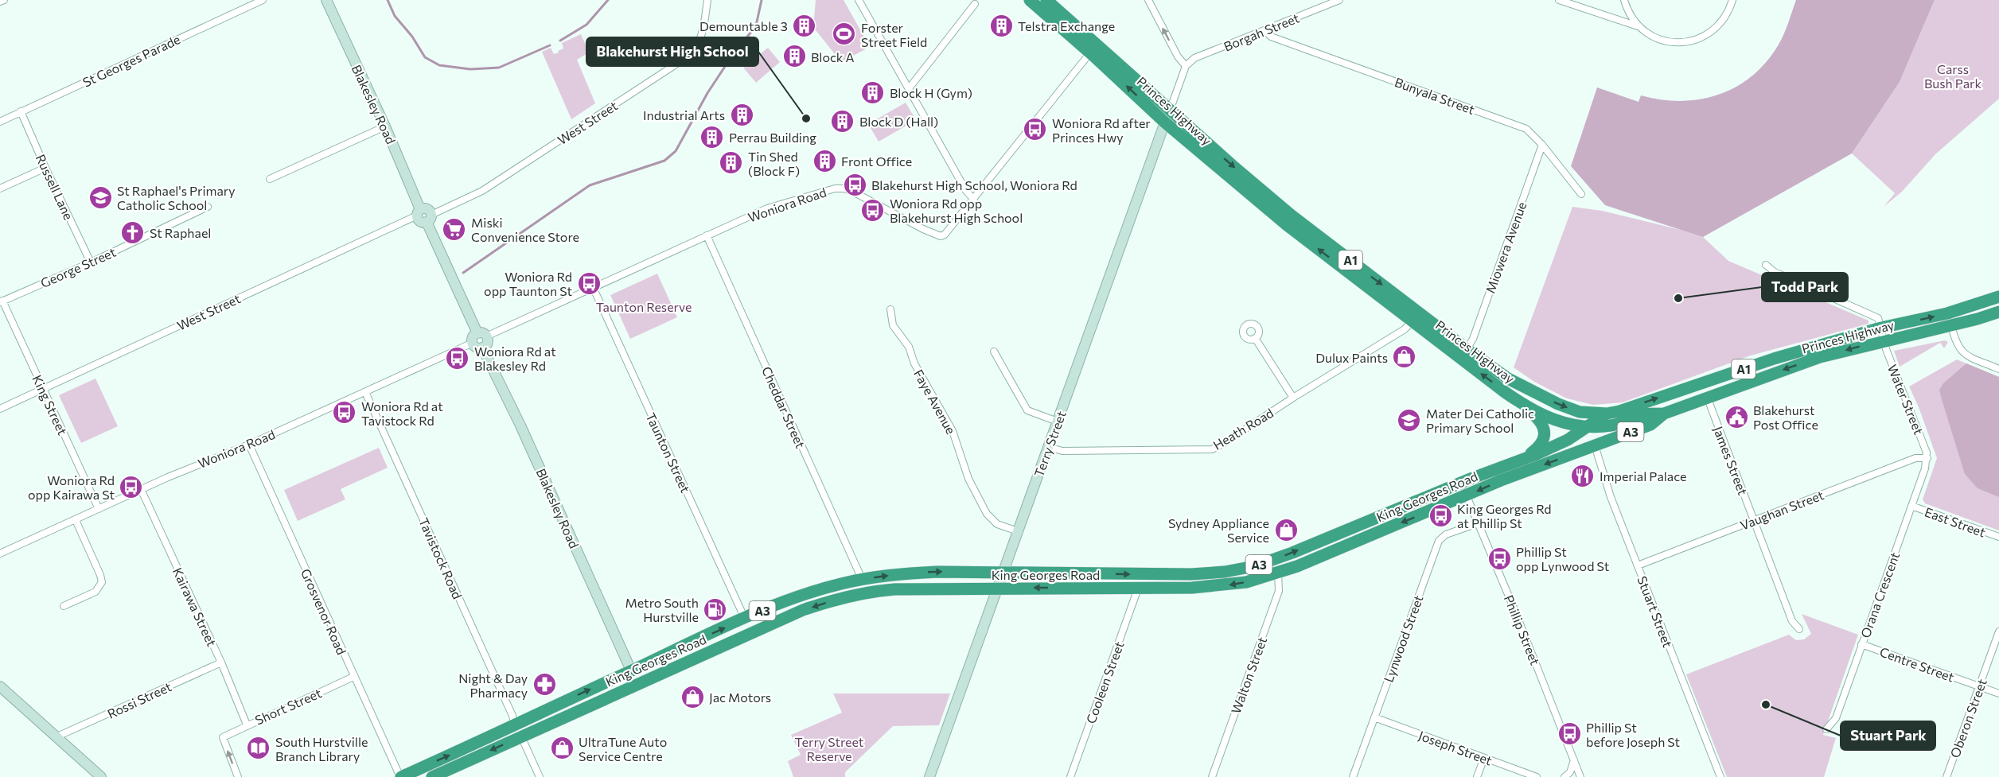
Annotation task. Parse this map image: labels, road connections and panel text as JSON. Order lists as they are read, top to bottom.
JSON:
{
  "streets": {
    "highway": [
      "Princes Highway",
      "A1",
      "A3",
      "King Georges Road"
    ],
    "street": [
      "Borgah Street",
      "St Georges Parade",
      "Bunyala Street",
      "Blakesley Road",
      "West Street",
      "Russell Lane",
      "Woniora Road",
      "Miowera Avenue",
      "George Street",
      "Water Street",
      "Faye Avenue",
      "King Street",
      "Cheddar Street",
      "Heath Road",
      "Terry Street",
      "Taunton Street",
      "James Street",
      "Vaughan Street",
      "East Street",
      "Tavistock Road",
      "Orana Crescent",
      "Kairawa Street",
      "Grosvenor Road",
      "Stuart Street",
      "Phillip Street",
      "Lynwood Street",
      "Centre Street",
      "Walton Street",
      "Cooleen Street",
      "Rossi Street",
      "Short Street",
      "Oberon Street",
      "Joseph Street"
    ]
  },
  "crossings": [
    ["Borgah Street", "Bunyala Street"],
    ["St Georges Parade", "Russell Lane"],
    ["Bunyala Street", "Miowera Avenue"],
    ["Blakesley Road", "West Street"],
    ["Blakesley Road", "Woniora Road"],
    ["Blakesley Road", "King Georges Road"],
    ["Princes Highway", "Woniora Road"],
    ["Princes Highway", "Miowera Avenue"],
    ["Princes Highway", "Water Street"],
    ["Princes Highway", "Heath Road"],
    ["Princes Highway", "Terry Street"],
    ["Princes Highway", "James Street"],
    ["Princes Highway", "King Georges Road"],
    ["West Street", "King Street"],
    ["Russell Lane", "George Street"],
    ["Woniora Road", "King Street"],
    ["Woniora Road", "Cheddar Street"],
    ["Woniora Road", "Taunton Street"],
    ["Woniora Road", "Tavistock Road"],
    ["Woniora Road", "Kairawa Street"],
    ["Woniora Road", "Grosvenor Road"],
    ["George Street", "King Street"],
    ["Water Street", "Vaughan Street"],
    ["Water Street", "Orana Crescent"],
    ["Faye Avenue", "Terry Street"],
    ["Cheddar Street", "King Georges Road"],
    ["Heath Road", "Terry Street"],
    ["Terry Street", "King Georges Road"],
    ["Taunton Street", "King Georges Road"],
    ["James Street", "Vaughan Street"],
    ["King Georges Road", "Tavistock Road"],
    ["King Georges Road", "Grosvenor Road"],
    ["King Georges Road", "Stuart Street"],
    ["King Georges Road", "Phillip Street"],
    ["King Georges Road", "Walton Street"],
    ["King Georges Road", "Cooleen Street"],
    ["Vaughan Street", "Orana Crescent"],
    ["Vaughan Street", "Stuart Street"],
    ["East Street", "Orana Crescent"],
    ["Orana Crescent", "Centre Street"],
    ["Kairawa Street", "Rossi Street"],
    ["Kairawa Street", "Short Street"],
    ["Grosvenor Road", "Short Street"],
    ["Phillip Street", "Lynwood Street"],
    ["Lynwood Street", "Joseph Street"],
    ["Centre Street", "Oberon Street"]
  ],
  "parks": ["Carss Bush Park", "Taunton Reserve", "Terry Street Reserve"],
  "places": {
    "building": [
      "Demountable 3",
      "Telstra Exchange",
      "Block A",
      "Block H (Gym)",
      "Industrial Arts",
      "Block D (Hall)",
      "Perrau Building",
      "Front Office",
      "Tin Shed (Block F)"
    ],
    "sports": ["Forster Street Field"],
    "other": ["Blakehurst High School", "Todd Park", "Stuart Park"],
    "bus stop": [
      "Woniora Rd after Princes Hwy",
      "Blakehurst High School, Woniora Rd",
      "Woniora Rd opp Blakehurst High School",
      "Woniora Rd opp Taunton St",
      "Woniora Rd at Blakesley Rd",
      "Woniora Rd at Tavistock Rd",
      "Woniora Rd opp Kairawa St",
      "King Georges Rd at Phillip St",
      "Phillip St opp Lynwood St",
      "Phillip St before Joseph St"
    ],
    "school or university": ["St Raphael's Primary Catholic School", "Mater Dei Catholic Primary School"],
    "supermarket": ["Miski Convenience Store"],
    "church": ["St Raphael"],
    "shop": [
      "Dulux Paints",
      "Sydney Appliance Service",
      "Jac Motors",
      "UltraTune Auto Service Centre"
    ],
    "public building": ["Blakehurst Post Office"],
    "restaurant": ["Imperial Palace"],
    "fuel station": ["Metro South Hurstville"],
    "pharmacy": ["Night & Day Pharmacy"],
    "library": ["South Hurstville Branch Library"]
  }
}
